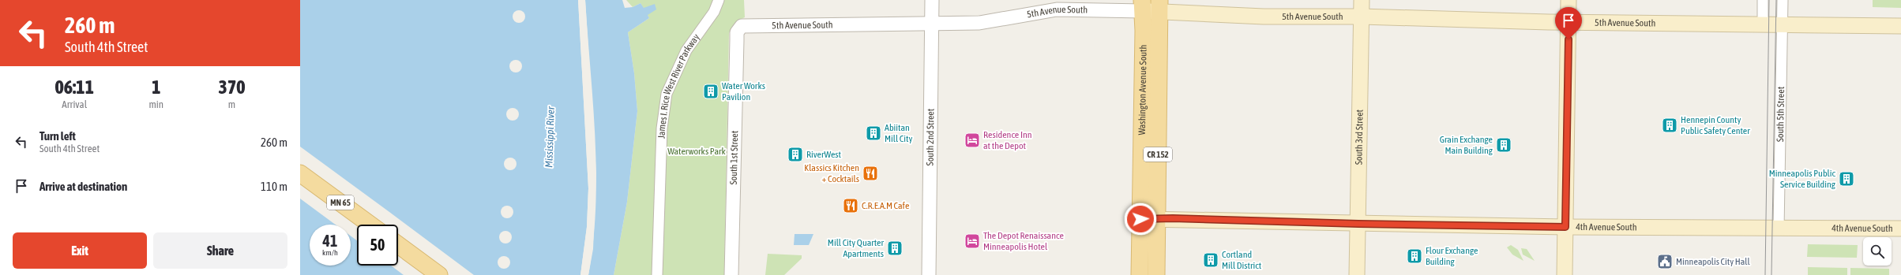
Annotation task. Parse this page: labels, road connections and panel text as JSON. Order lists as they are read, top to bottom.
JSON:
{
  "streets": {
    "main road": [
      "5th Avenue South",
      "Washington Avenue South",
      "South 3rd Street",
      "CR 152",
      "MN 65",
      "4th Avenue South"
    ],
    "street": [
      "James I. Rice West River Parkway",
      "South 5th Street",
      "South 2nd Street",
      "South 1st Street"
    ]
  },
  "crossings": [
    ["5th Avenue South", "Washington Avenue South"],
    ["5th Avenue South", "South 5th Street"],
    ["5th Avenue South", "South 2nd Street"],
    ["5th Avenue South", "South 3rd Street"],
    ["5th Avenue South", "South 1st Street"],
    ["Washington Avenue South", "4th Avenue South"],
    ["South 5th Street", "4th Avenue South"],
    ["South 3rd Street", "4th Avenue South"]
  ],
  "water": ["Mississippi River"],
  "parks": ["Waterworks Park"],
  "places": {
    "building": [
      "Water Works Pavilion",
      "Hennepin County Public Safety Center",
      "Abiitan Mill City",
      "Grain Exchange Main Building",
      "RiverWest",
      "Minneapolis Public Service Building",
      "Mill City Quarter Apartments",
      "Flour Exchange Building",
      "Cortland Mill District"
    ],
    "hotel": ["Residence Inn at the Depot", "The Depot Renaissance Minneapolis Hotel"],
    "restaurant": ["Klassics Kitchen + Cocktails", "C.R.E.A.M Cafe"],
    "public building": ["Minneapolis City Hall"]
  },
  "page": {
    "turn": ["260 m", "South 4th Street"],
    "eta": [
      "06:11",
      "Arrival",
      "1",
      "min",
      "370",
      "m"
    ],
    "list": [
      {
        "name": "Turn left",
        "note": "South 4th Street",
        "value": "260 m"
      },
      {
        "name": "Arrive at destination",
        "value": "110 m"
      }
    ],
    "speed": "41 km/h",
    "limit": "50",
    "buttons": ["Exit", "Share"]
  }
}
